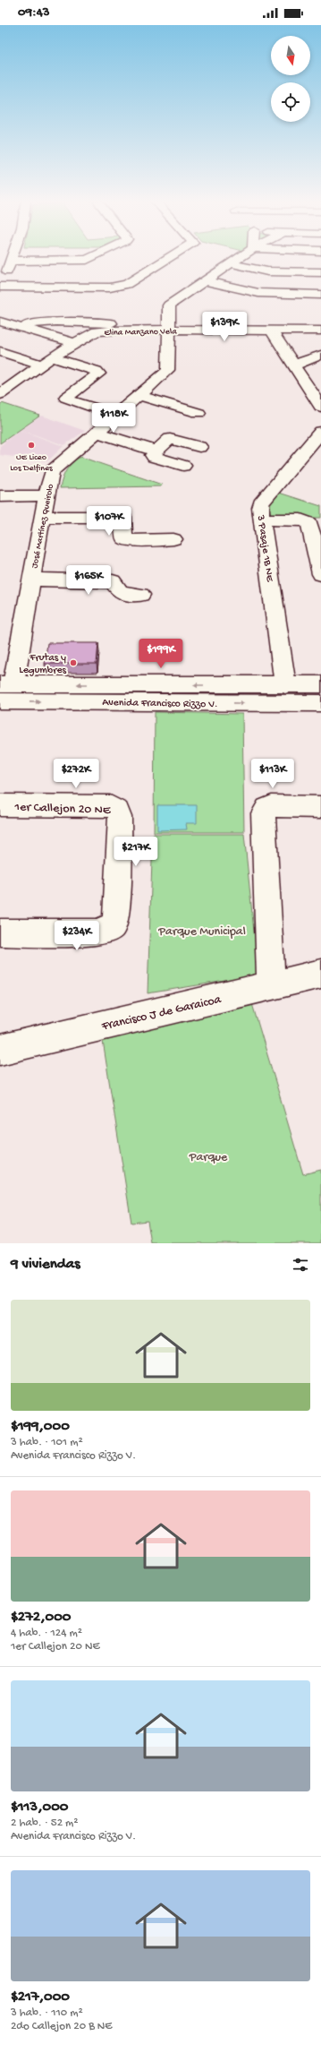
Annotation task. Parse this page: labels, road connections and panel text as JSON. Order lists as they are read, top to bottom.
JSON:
{
  "streets": {
    "street": [
      "Elina Manzano Vela",
      "José Martínez Queirolo",
      "3 Pasaje 1B NE",
      "Avenida Francisco Rizzo V.",
      "1er Callejon 20 NE",
      "Francisco J de Garaicoa"
    ]
  },
  "crossings": [
    ["Elina Manzano Vela", "José Martínez Queirolo"],
    ["José Martínez Queirolo", "Avenida Francisco Rizzo V."],
    ["3 Pasaje 1B NE", "Avenida Francisco Rizzo V."]
  ],
  "parks": ["Parque Municipal", "Parque"],
  "places": ["UE Liceo Los Delfines", "Frutas y Legumbres"],
  "north": "bottom",
  "page": {
    "status": "09:43",
    "price": [
      "$139K",
      "$118K",
      "$107K",
      "$165K",
      "$199K",
      "$272K",
      "$113K",
      "$217K",
      "$234K"
    ],
    "heading": "9 viviendas",
    "list": [
      {
        "name": "$199,000",
        "note": "3 hab. · 101 m² · Avenida Francisco Rizzo V."
      },
      {
        "name": "$272,000",
        "note": "4 hab. · 124 m² · 1er Callejon 20 NE"
      },
      {
        "name": "$113,000",
        "note": "2 hab. · 52 m² · Avenida Francisco Rizzo V."
      },
      {
        "name": "$217,000",
        "note": "3 hab. · 110 m² · 2do Callejon 20 B NE"
      }
    ]
  }
}
